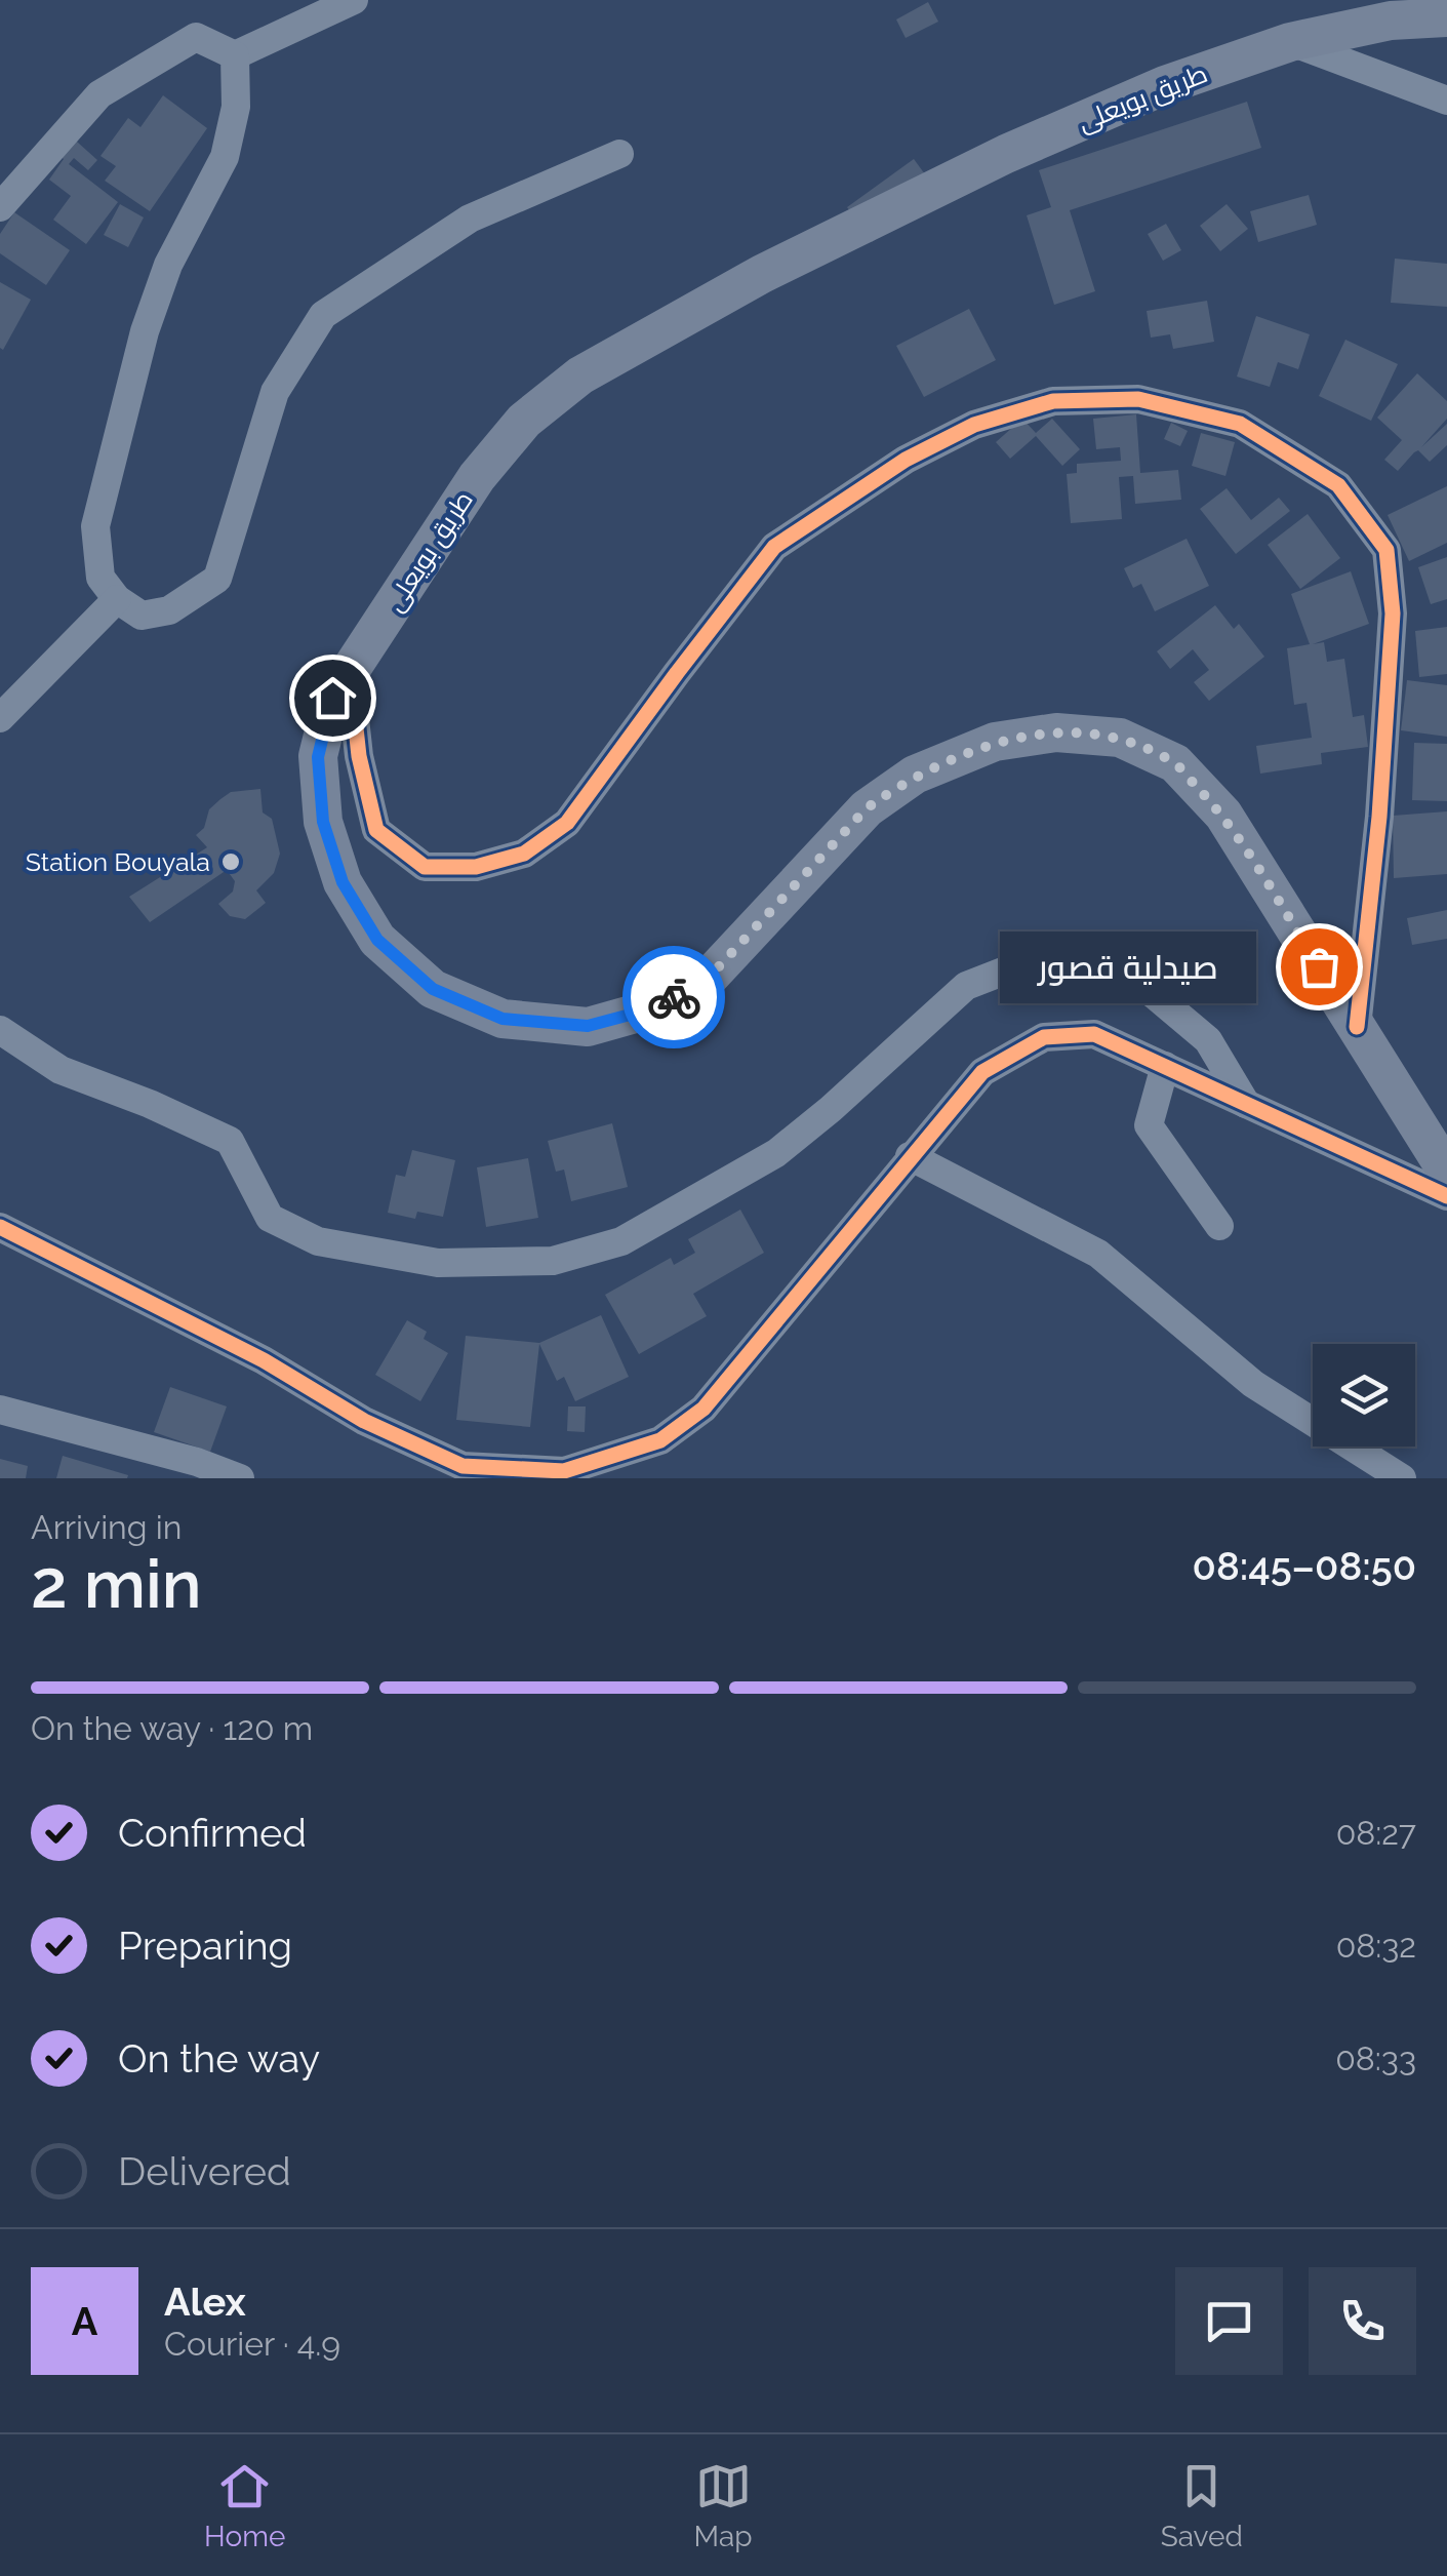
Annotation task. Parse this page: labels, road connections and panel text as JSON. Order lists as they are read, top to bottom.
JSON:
{
  "streets": {
    "main road": ["طريق بويعلى"]
  },
  "places": ["Station Bouyala", "صيدلية قصور"],
  "page": {
    "bubble": "صيدلية قصور",
    "heading": ["2 min", "Arriving in", "08:45–08:50"],
    "panel": ["Alex", "Courier · 4.9"],
    "bar": "On the way · 120 m",
    "list": [
      ["Confirmed", "08:27"],
      ["Preparing", "08:32"],
      ["On the way", "08:33"],
      "Delivered"
    ],
    "round": "A",
    "tabs": ["Home", "Map", "Saved"]
  }
}
